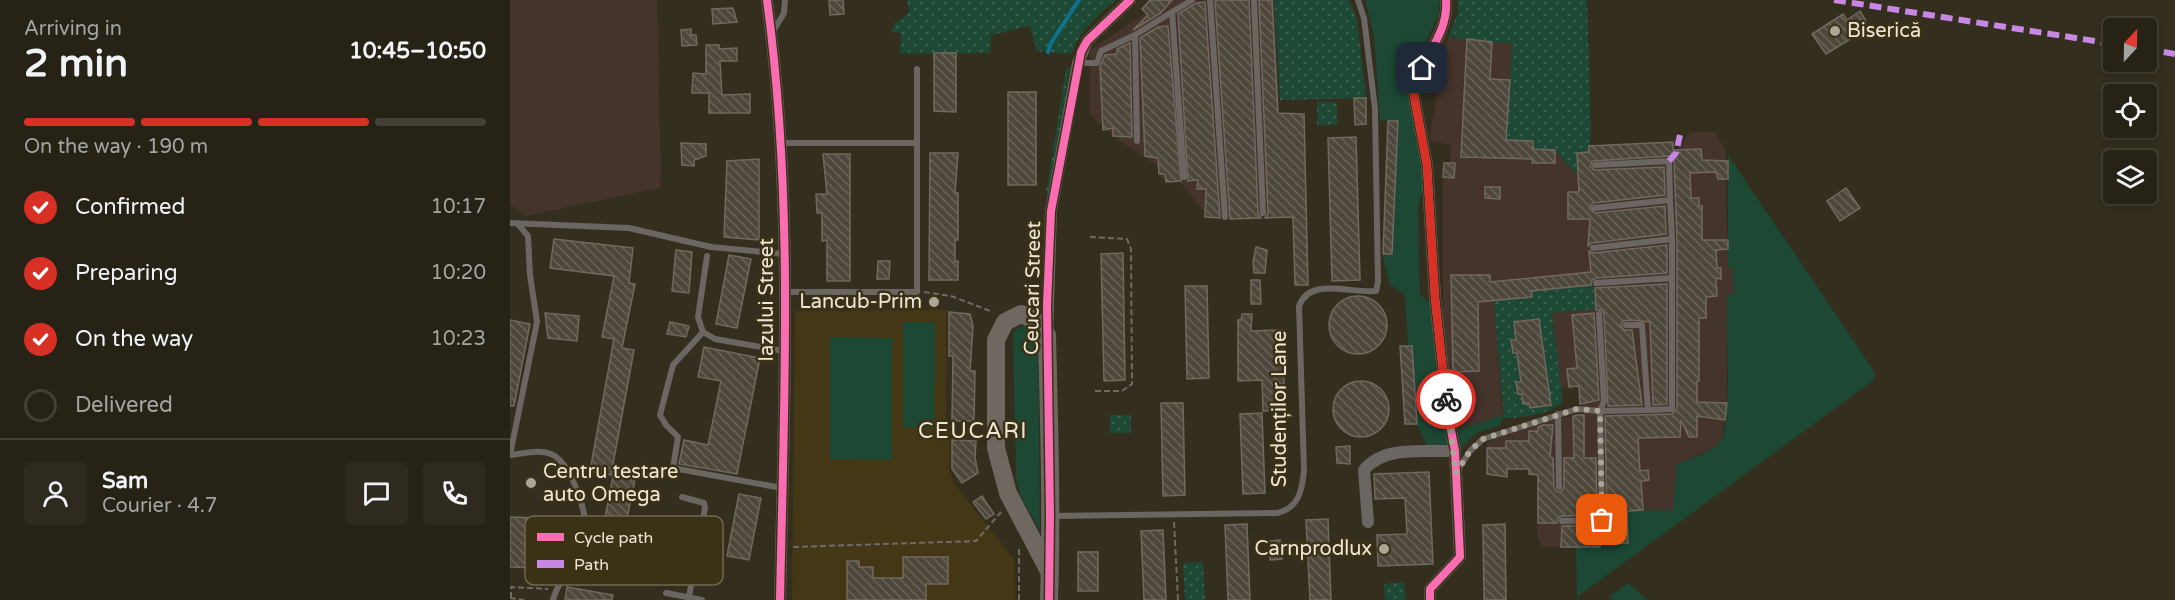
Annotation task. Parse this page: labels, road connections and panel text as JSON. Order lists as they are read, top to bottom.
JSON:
{
  "streets": {
    "street": ["Ceucari Street", "Iazului Street"],
    "lane": ["Studenților Lane"]
  },
  "districts": ["CEUCARI"],
  "places": [
    "Biserică",
    "Lancub-Prim",
    "Centru testare auto Omega",
    "Carnprodlux"
  ],
  "legend": ["Cycle path", "Path"],
  "north": "top",
  "page": {
    "heading": ["2 min", "Arriving in", "10:45–10:50"],
    "panel": ["Sam", "Courier · 4.7"],
    "bar": "On the way · 190 m",
    "list": [
      ["Confirmed", "10:17"],
      ["Preparing", "10:20"],
      ["On the way", "10:23"],
      "Delivered"
    ]
  }
}
